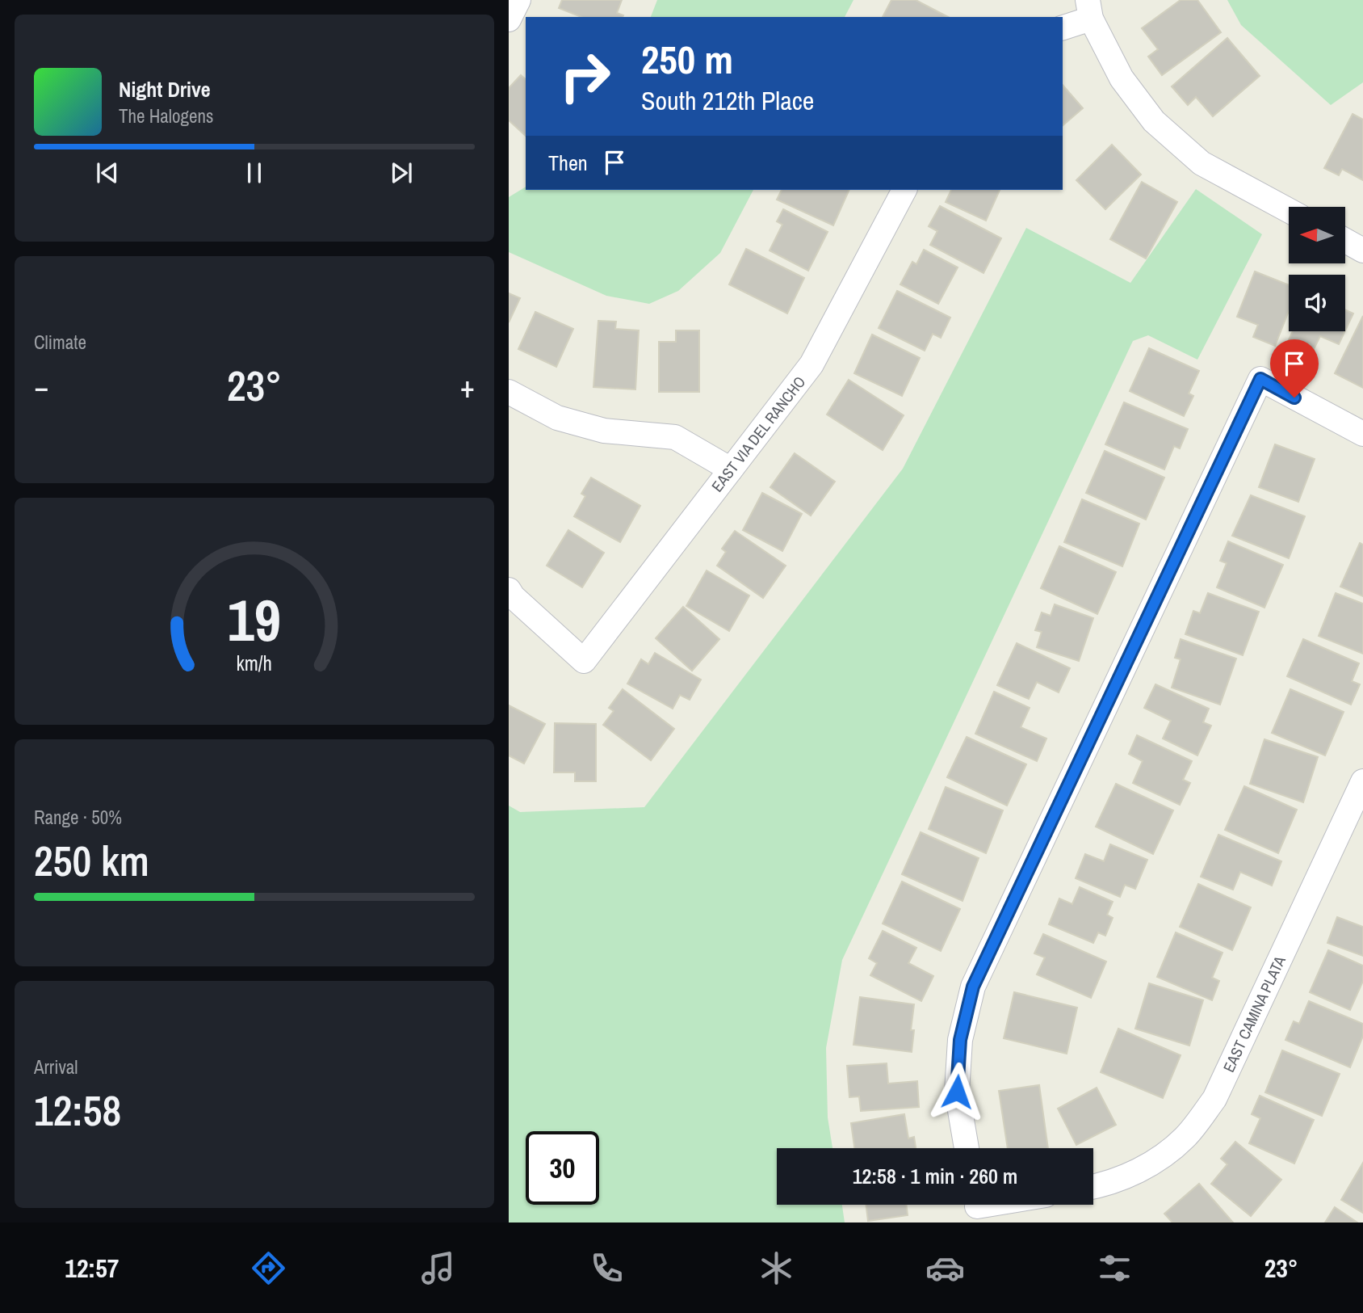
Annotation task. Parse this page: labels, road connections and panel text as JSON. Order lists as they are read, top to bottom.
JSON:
{
  "streets": {
    "street": ["EAST VIA DEL RANCHO", "EAST CAMINA PLATA"]
  },
  "north": "left",
  "page": {
    "turn": ["250 m", "South 212th Place"],
    "song": ["Night Drive", "The Halogens"],
    "then": "Then",
    "tile": [
      "Climate",
      ["Range · 50%", "250 km"],
      ["Arrival", "12:58"]
    ],
    "heat": ["−", "23°", "+"],
    "limit": "30",
    "trip": "12:58 · 1 min · 260 m",
    "tabs": ["12:57", "23°"],
    "gauge": ["19", "km/h"]
  }
}
